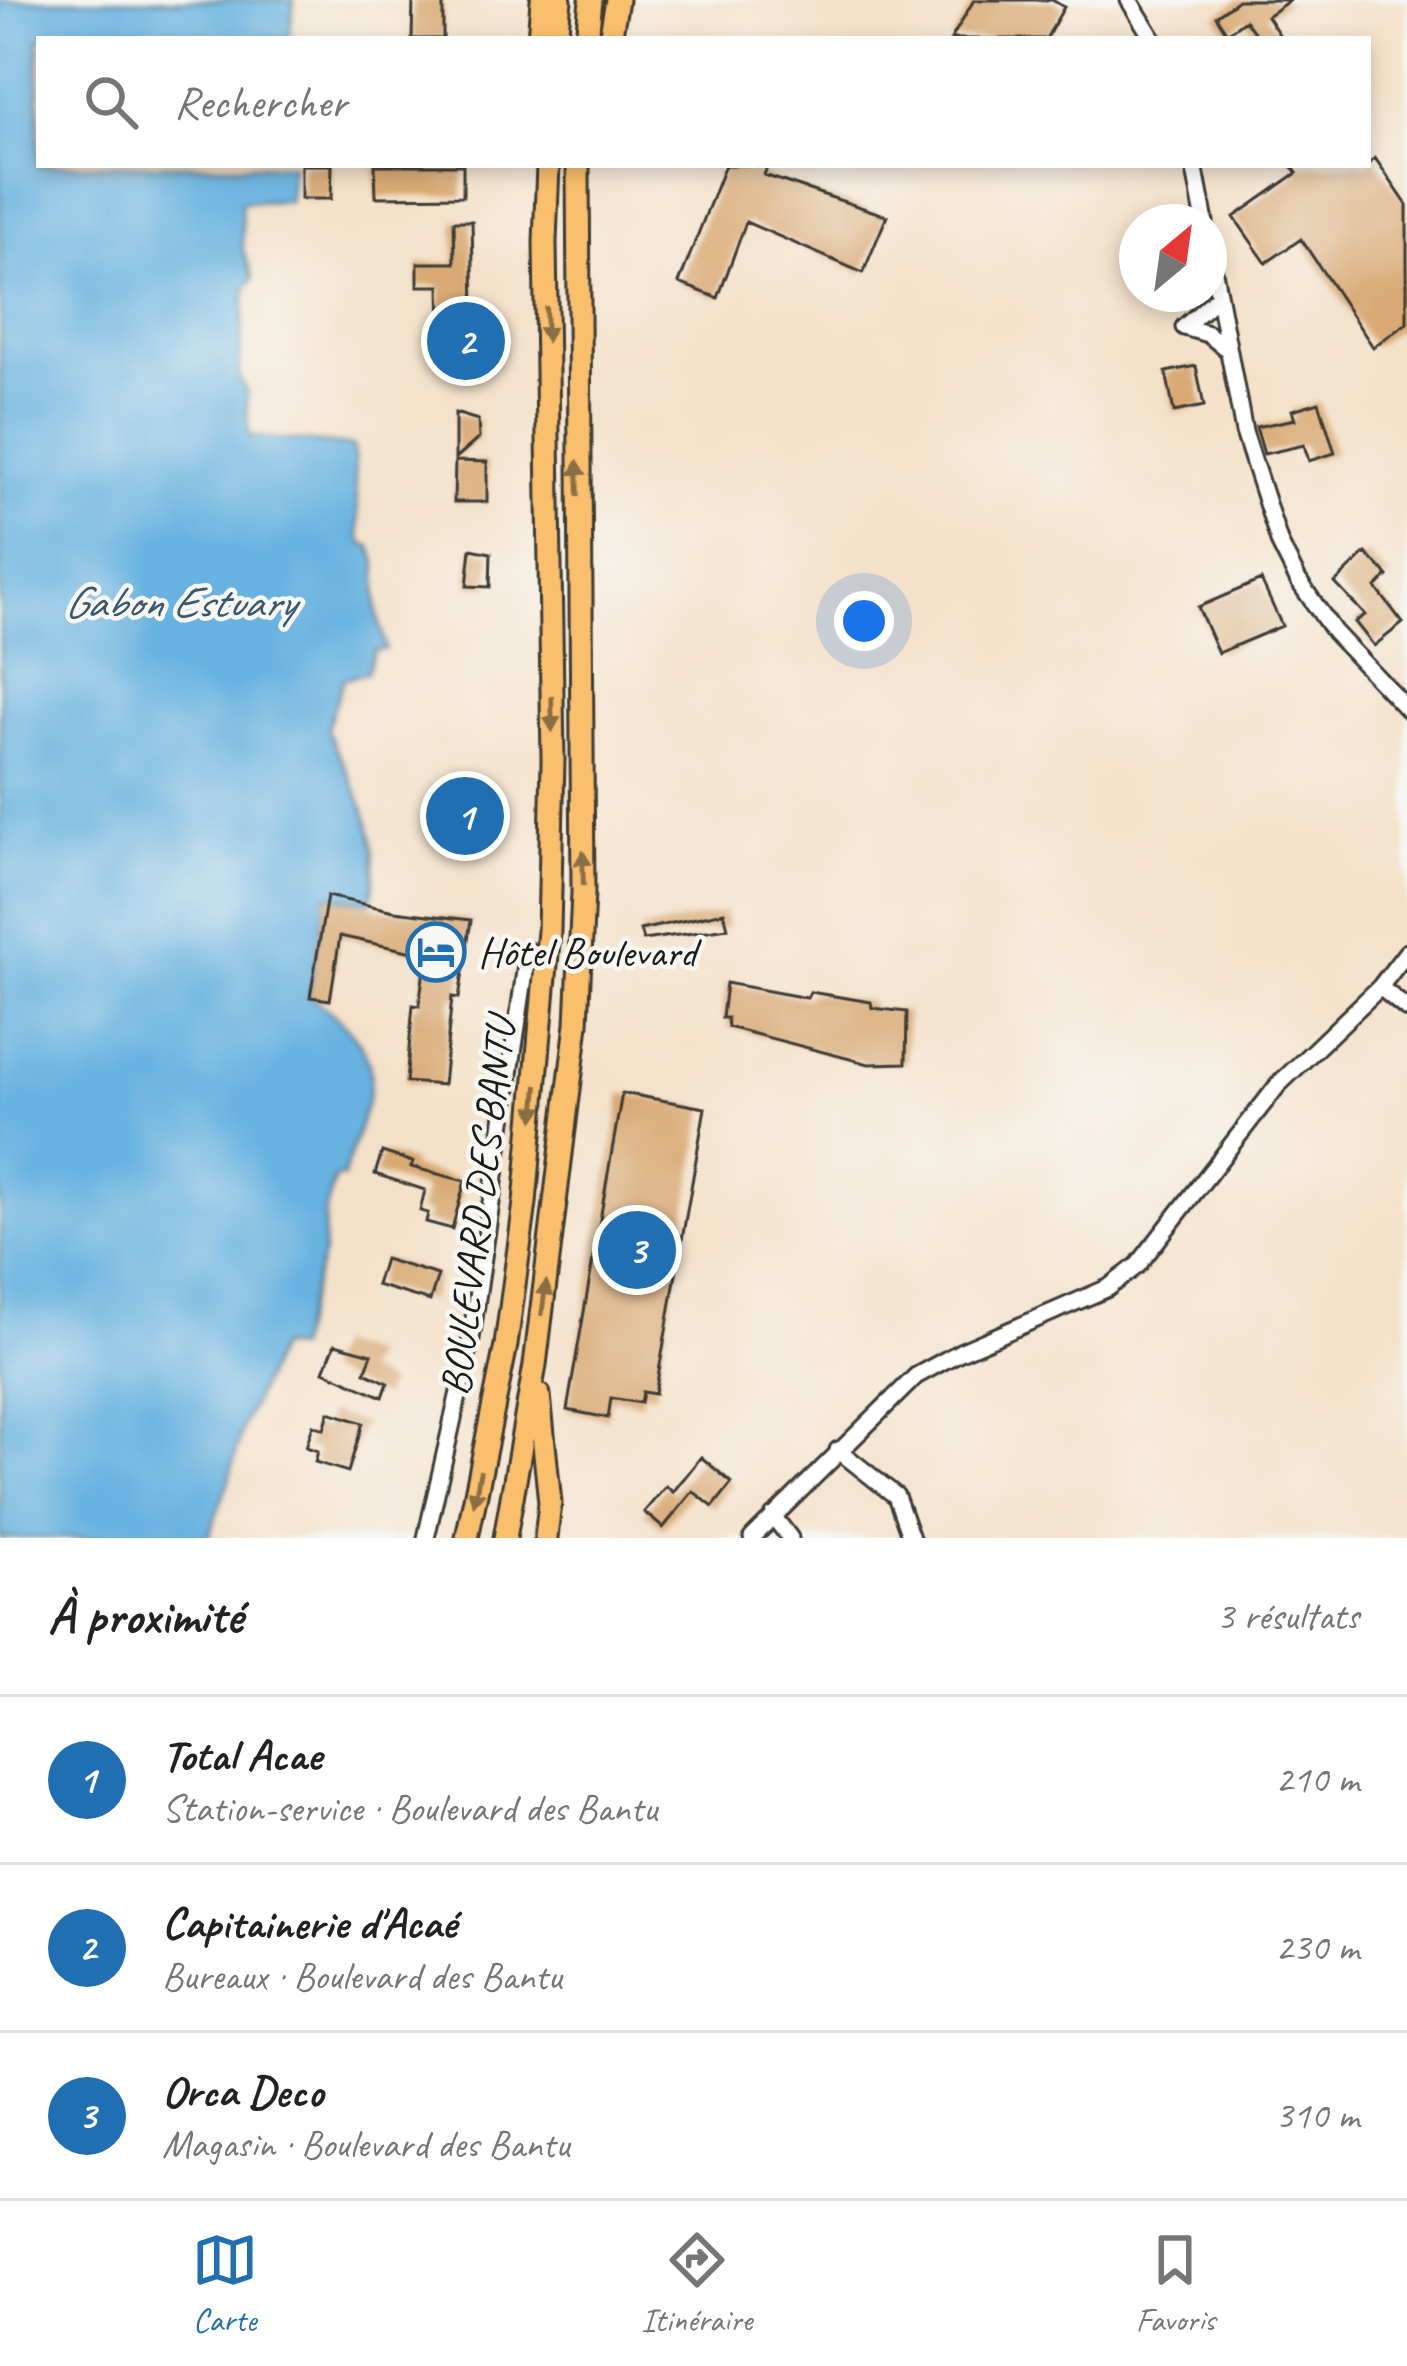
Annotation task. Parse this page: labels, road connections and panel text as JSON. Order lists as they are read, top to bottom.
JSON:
{
  "streets": {
    "highway": ["BOULEVARD DES BANTU"]
  },
  "water": ["Gabon Estuary"],
  "places": {
    "hotel": ["Hôtel Boulevard"]
  },
  "north": "top right",
  "page": {
    "search": "Rechercher",
    "pins": ["2", "1", "3"],
    "heading": ["À proximité", "3 résultats"],
    "list": [
      {
        "mark": "1",
        "name": "Total Acae",
        "note": "Station-service · Boulevard des Bantu",
        "value": "210 m"
      },
      {
        "mark": "2",
        "name": "Capitainerie d'Acaé",
        "note": "Bureaux · Boulevard des Bantu",
        "value": "230 m"
      },
      {
        "mark": "3",
        "name": "Orca Deco",
        "note": "Magasin · Boulevard des Bantu",
        "value": "310 m"
      }
    ],
    "nav": ["Carte", "Itinéraire", "Favoris"]
  }
}
